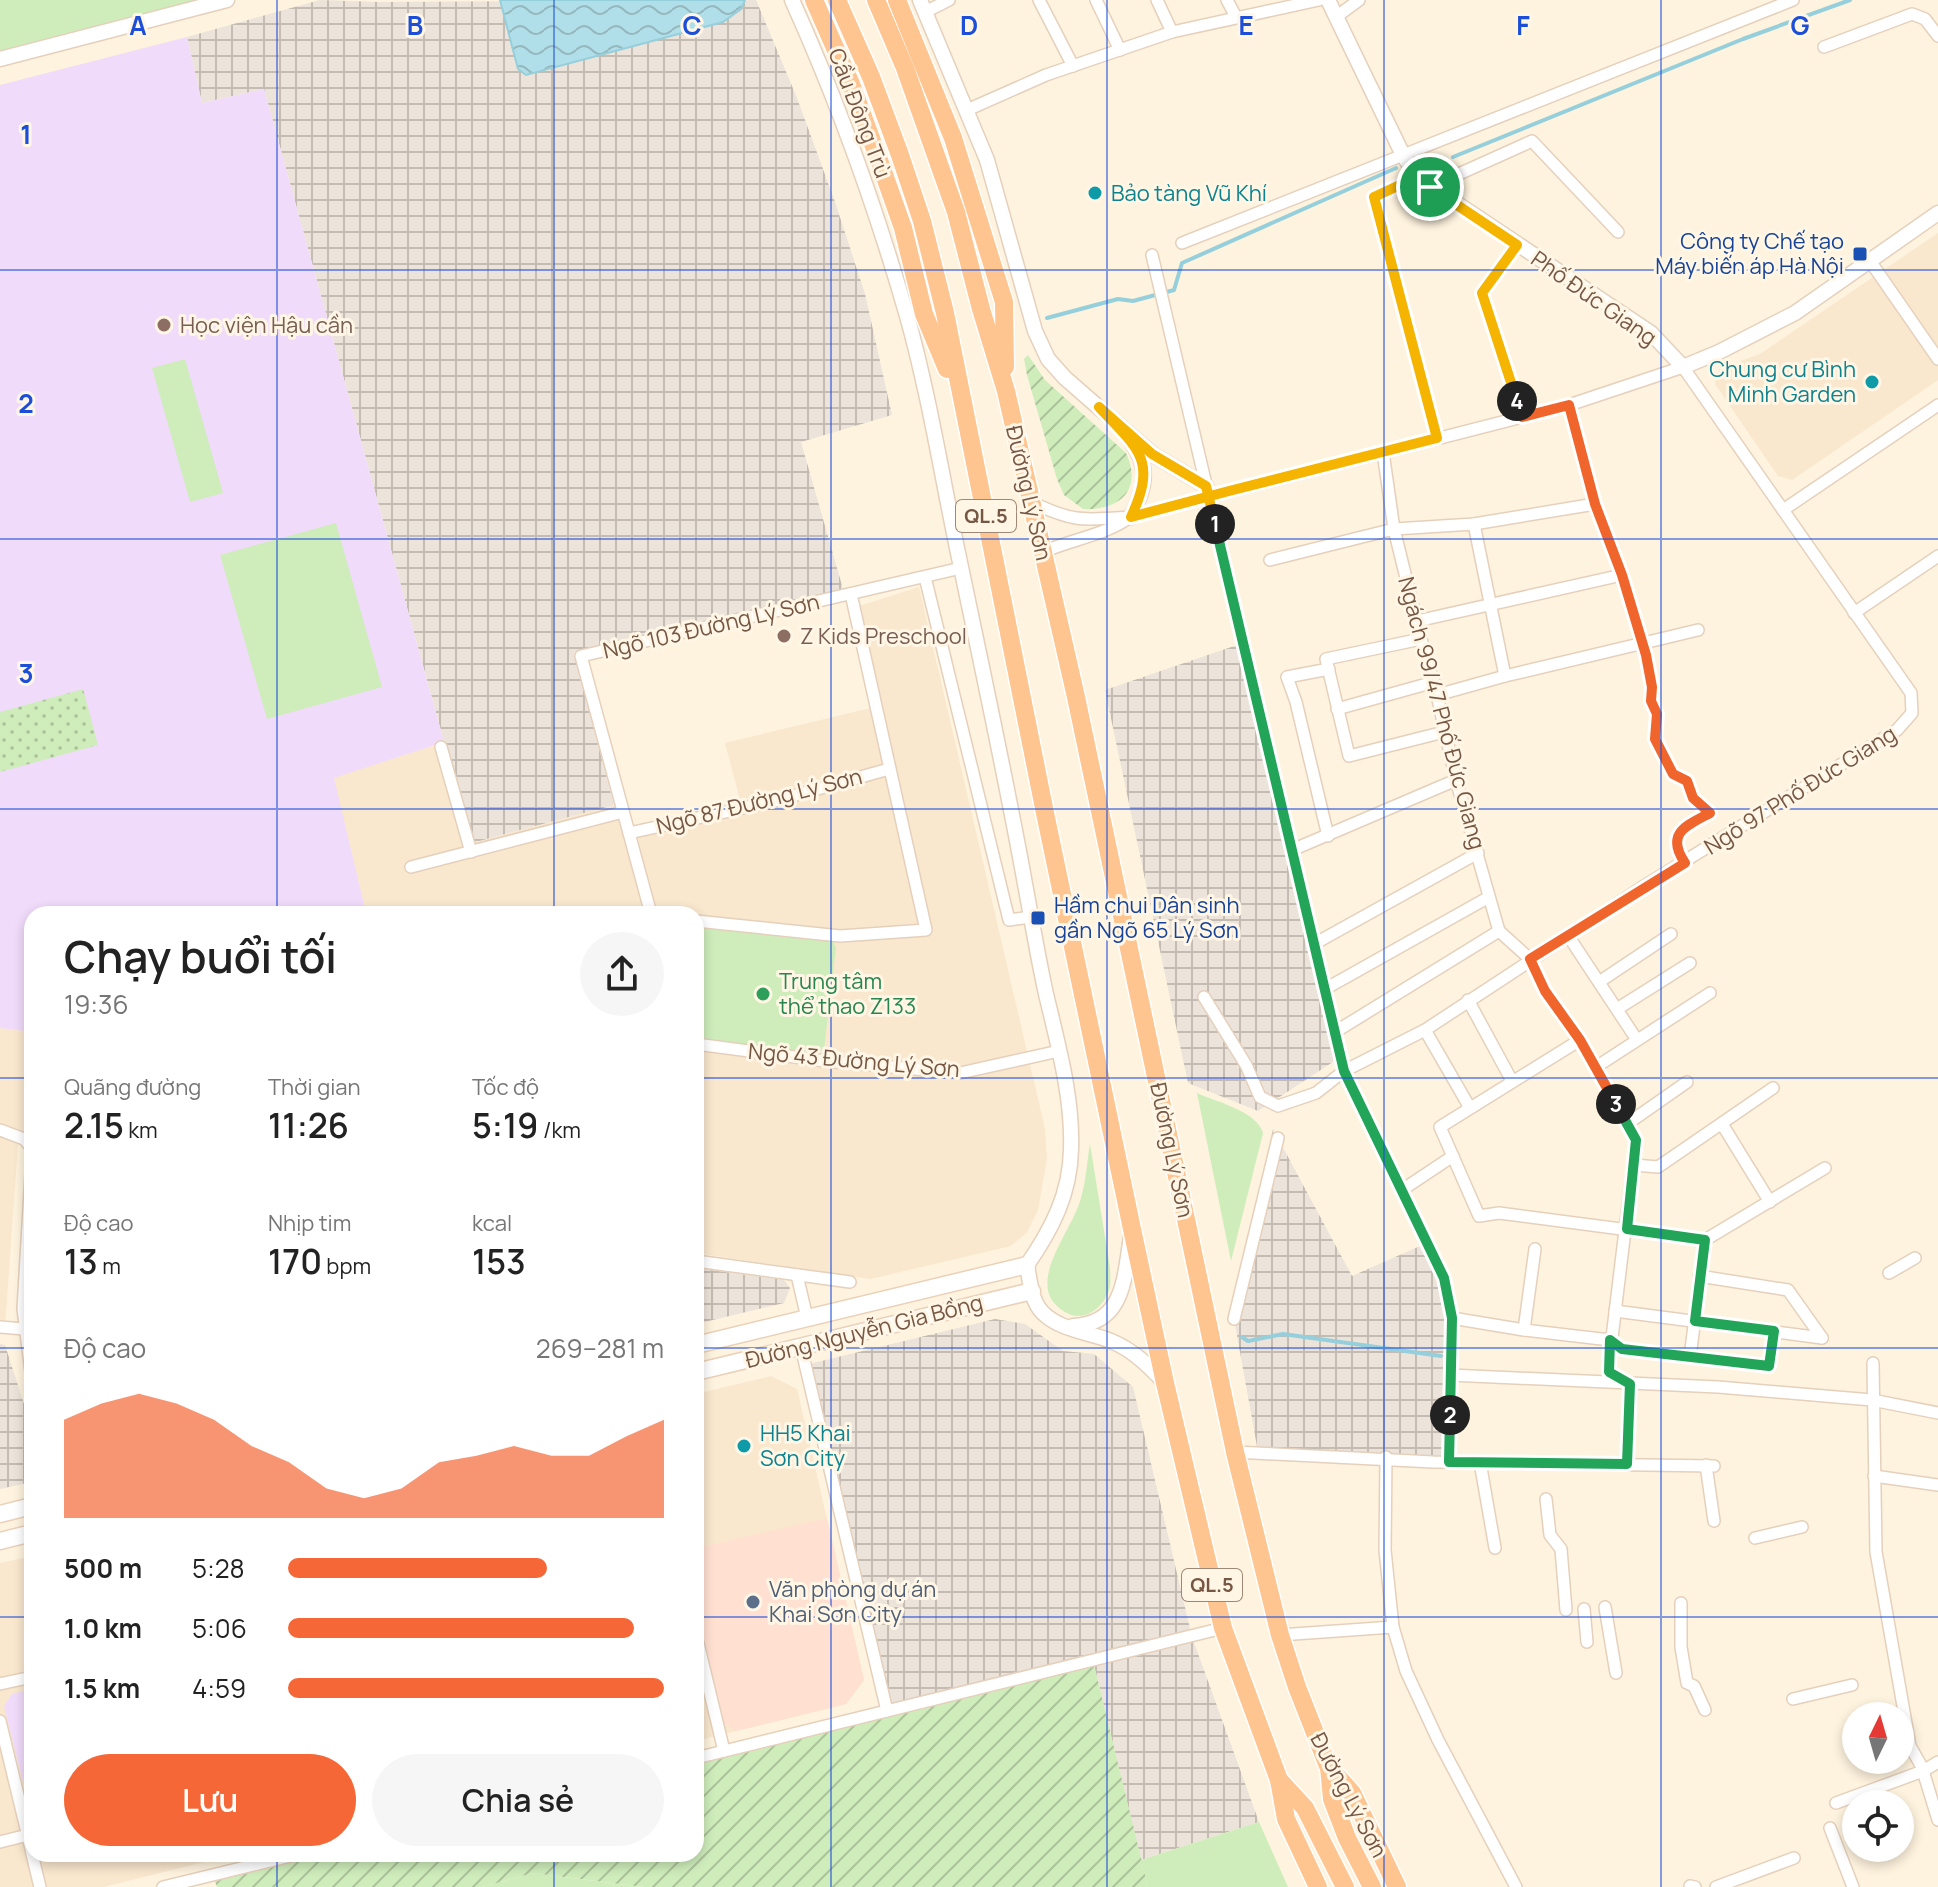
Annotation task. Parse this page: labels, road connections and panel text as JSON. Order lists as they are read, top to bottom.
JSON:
{
  "streets": {
    "highway": ["Cầu Đông Trù", "Đường Lý Sơn", "QL.5"],
    "main road": ["Đường Nguyễn Gia Bồng"],
    "street": [
      "Phố Đức Giang",
      "Ngõ 103 Đường Lý Sơn",
      "Ngách 99/47 Phố Đức Giang",
      "Ngõ 97 Phố Đức Giang",
      "Ngõ 87 Đường Lý Sơn",
      "Ngõ 43 Đường Lý Sơn"
    ]
  },
  "crossings": [
    ["Cầu Đông Trù", "Đường Lý Sơn"],
    ["Phố Đức Giang", "Ngõ 97 Phố Đức Giang"],
    ["Đường Lý Sơn", "QL.5"],
    ["Ngõ 103 Đường Lý Sơn", "Ngõ 87 Đường Lý Sơn"]
  ],
  "places": {
    "other": [
      "Bảo tàng Vũ Khí",
      "Học viện Hậu cần",
      "Chung cư Bình Minh Garden",
      "Z Kids Preschool",
      "Trung tâm thể thao Z133",
      "HH5 Khai Sơn City",
      "Văn phòng dự án Khai Sơn City"
    ],
    "transit": ["Công ty Chế tạo Máy biến áp Hà Nội", "Hầm chui Dân sinh gần Ngõ 65 Lý Sơn"]
  },
  "north": "top",
  "page": {
    "pins": [
      "4",
      "1",
      "3",
      "2"
    ],
    "heading": ["Chạy buổi tối", "19:36"],
    "stats": [
      ["Quãng đường", "2.15 km"],
      ["Thời gian", "11:26"],
      ["Tốc độ", "5:19 /km"],
      ["Độ cao", "13 m"],
      ["Nhịp tim", "170 bpm"],
      ["kcal", "153"]
    ],
    "chart": ["Độ cao", "269–281 m"],
    "list": [
      {
        "name": "500 m",
        "note": "5:28"
      },
      {
        "name": "1.0 km",
        "note": "5:06"
      },
      {
        "name": "1.5 km",
        "note": "4:59"
      }
    ],
    "buttons": ["Lưu", "Chia sẻ"]
  },
  "grid": {
    "columns": [
      "A",
      "B",
      "C",
      "D",
      "E",
      "F",
      "G"
    ],
    "rows": ["1", "2", "3"]
  }
}
